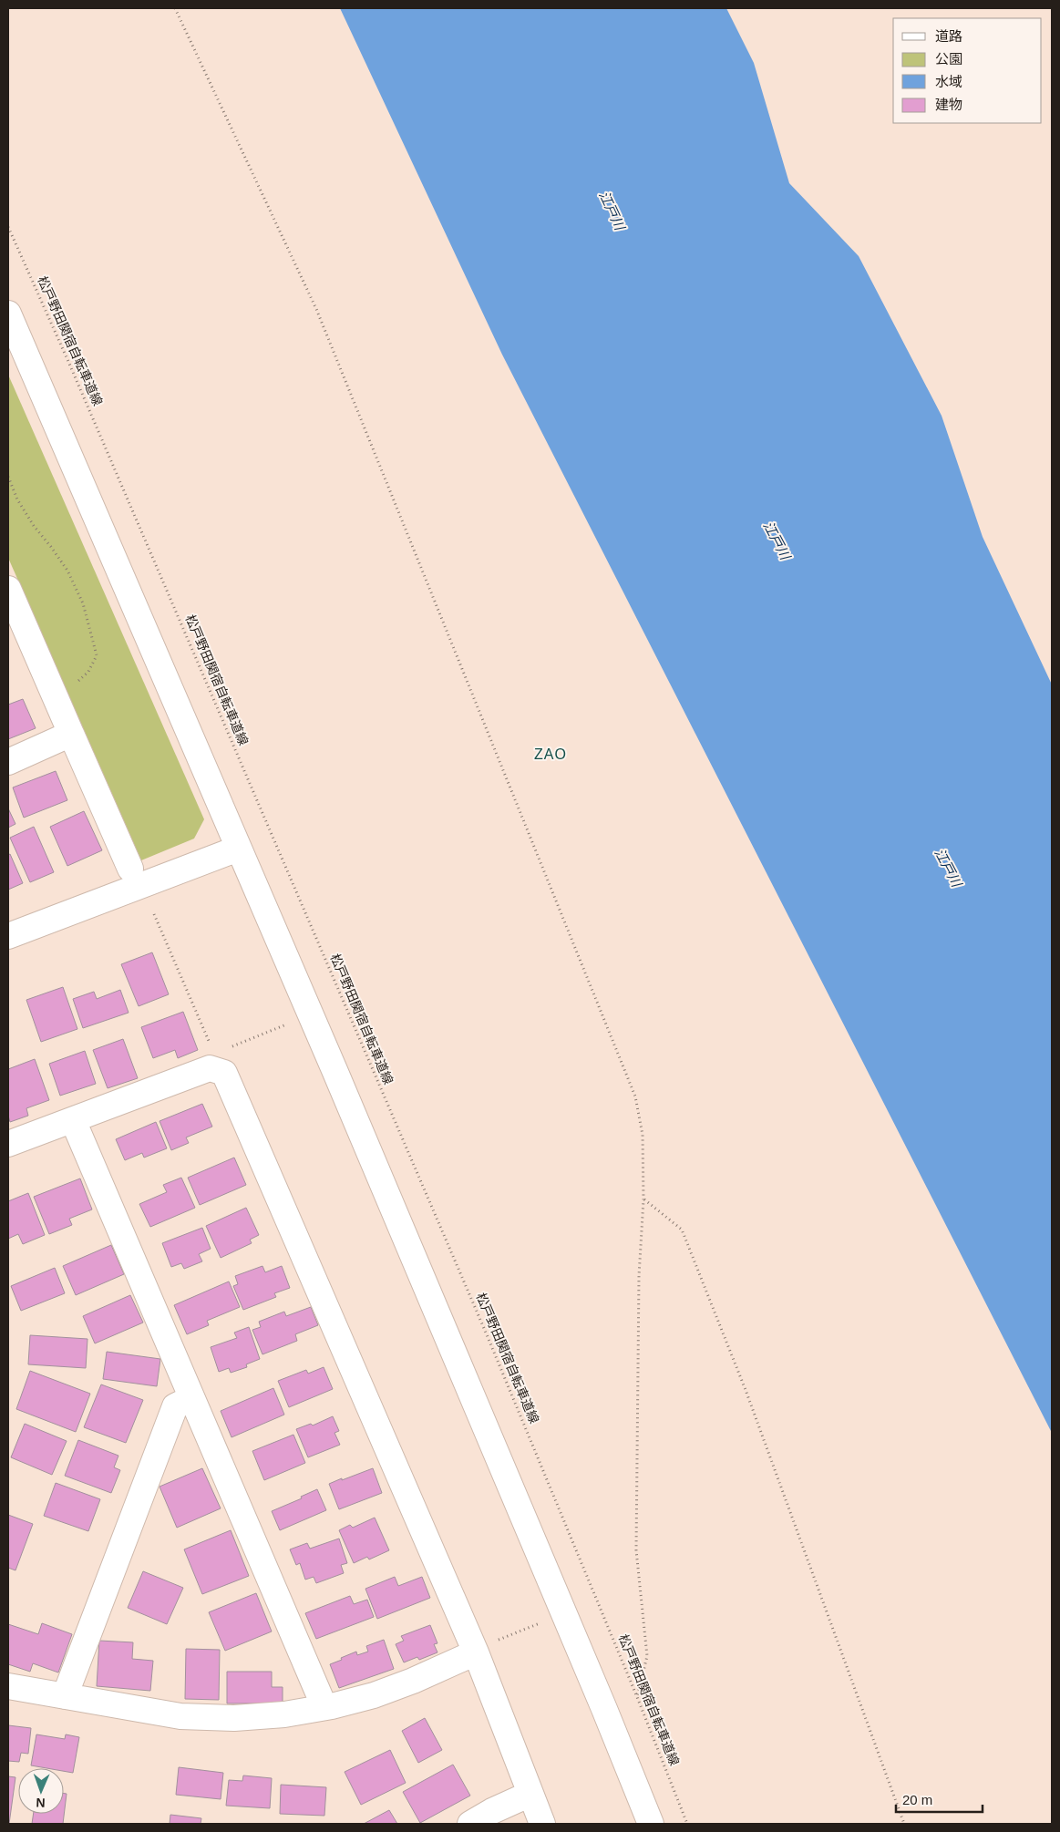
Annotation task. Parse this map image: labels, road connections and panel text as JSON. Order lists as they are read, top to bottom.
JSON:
{
  "streets": {
    "path": ["松戸野田関宿自転車道線"]
  },
  "districts": ["ZAO"],
  "water": ["江戸川"],
  "legend": [
    "道路",
    "公園",
    "水域",
    "建物"
  ],
  "scale_bar": "20 m",
  "north": "bottom"
}
